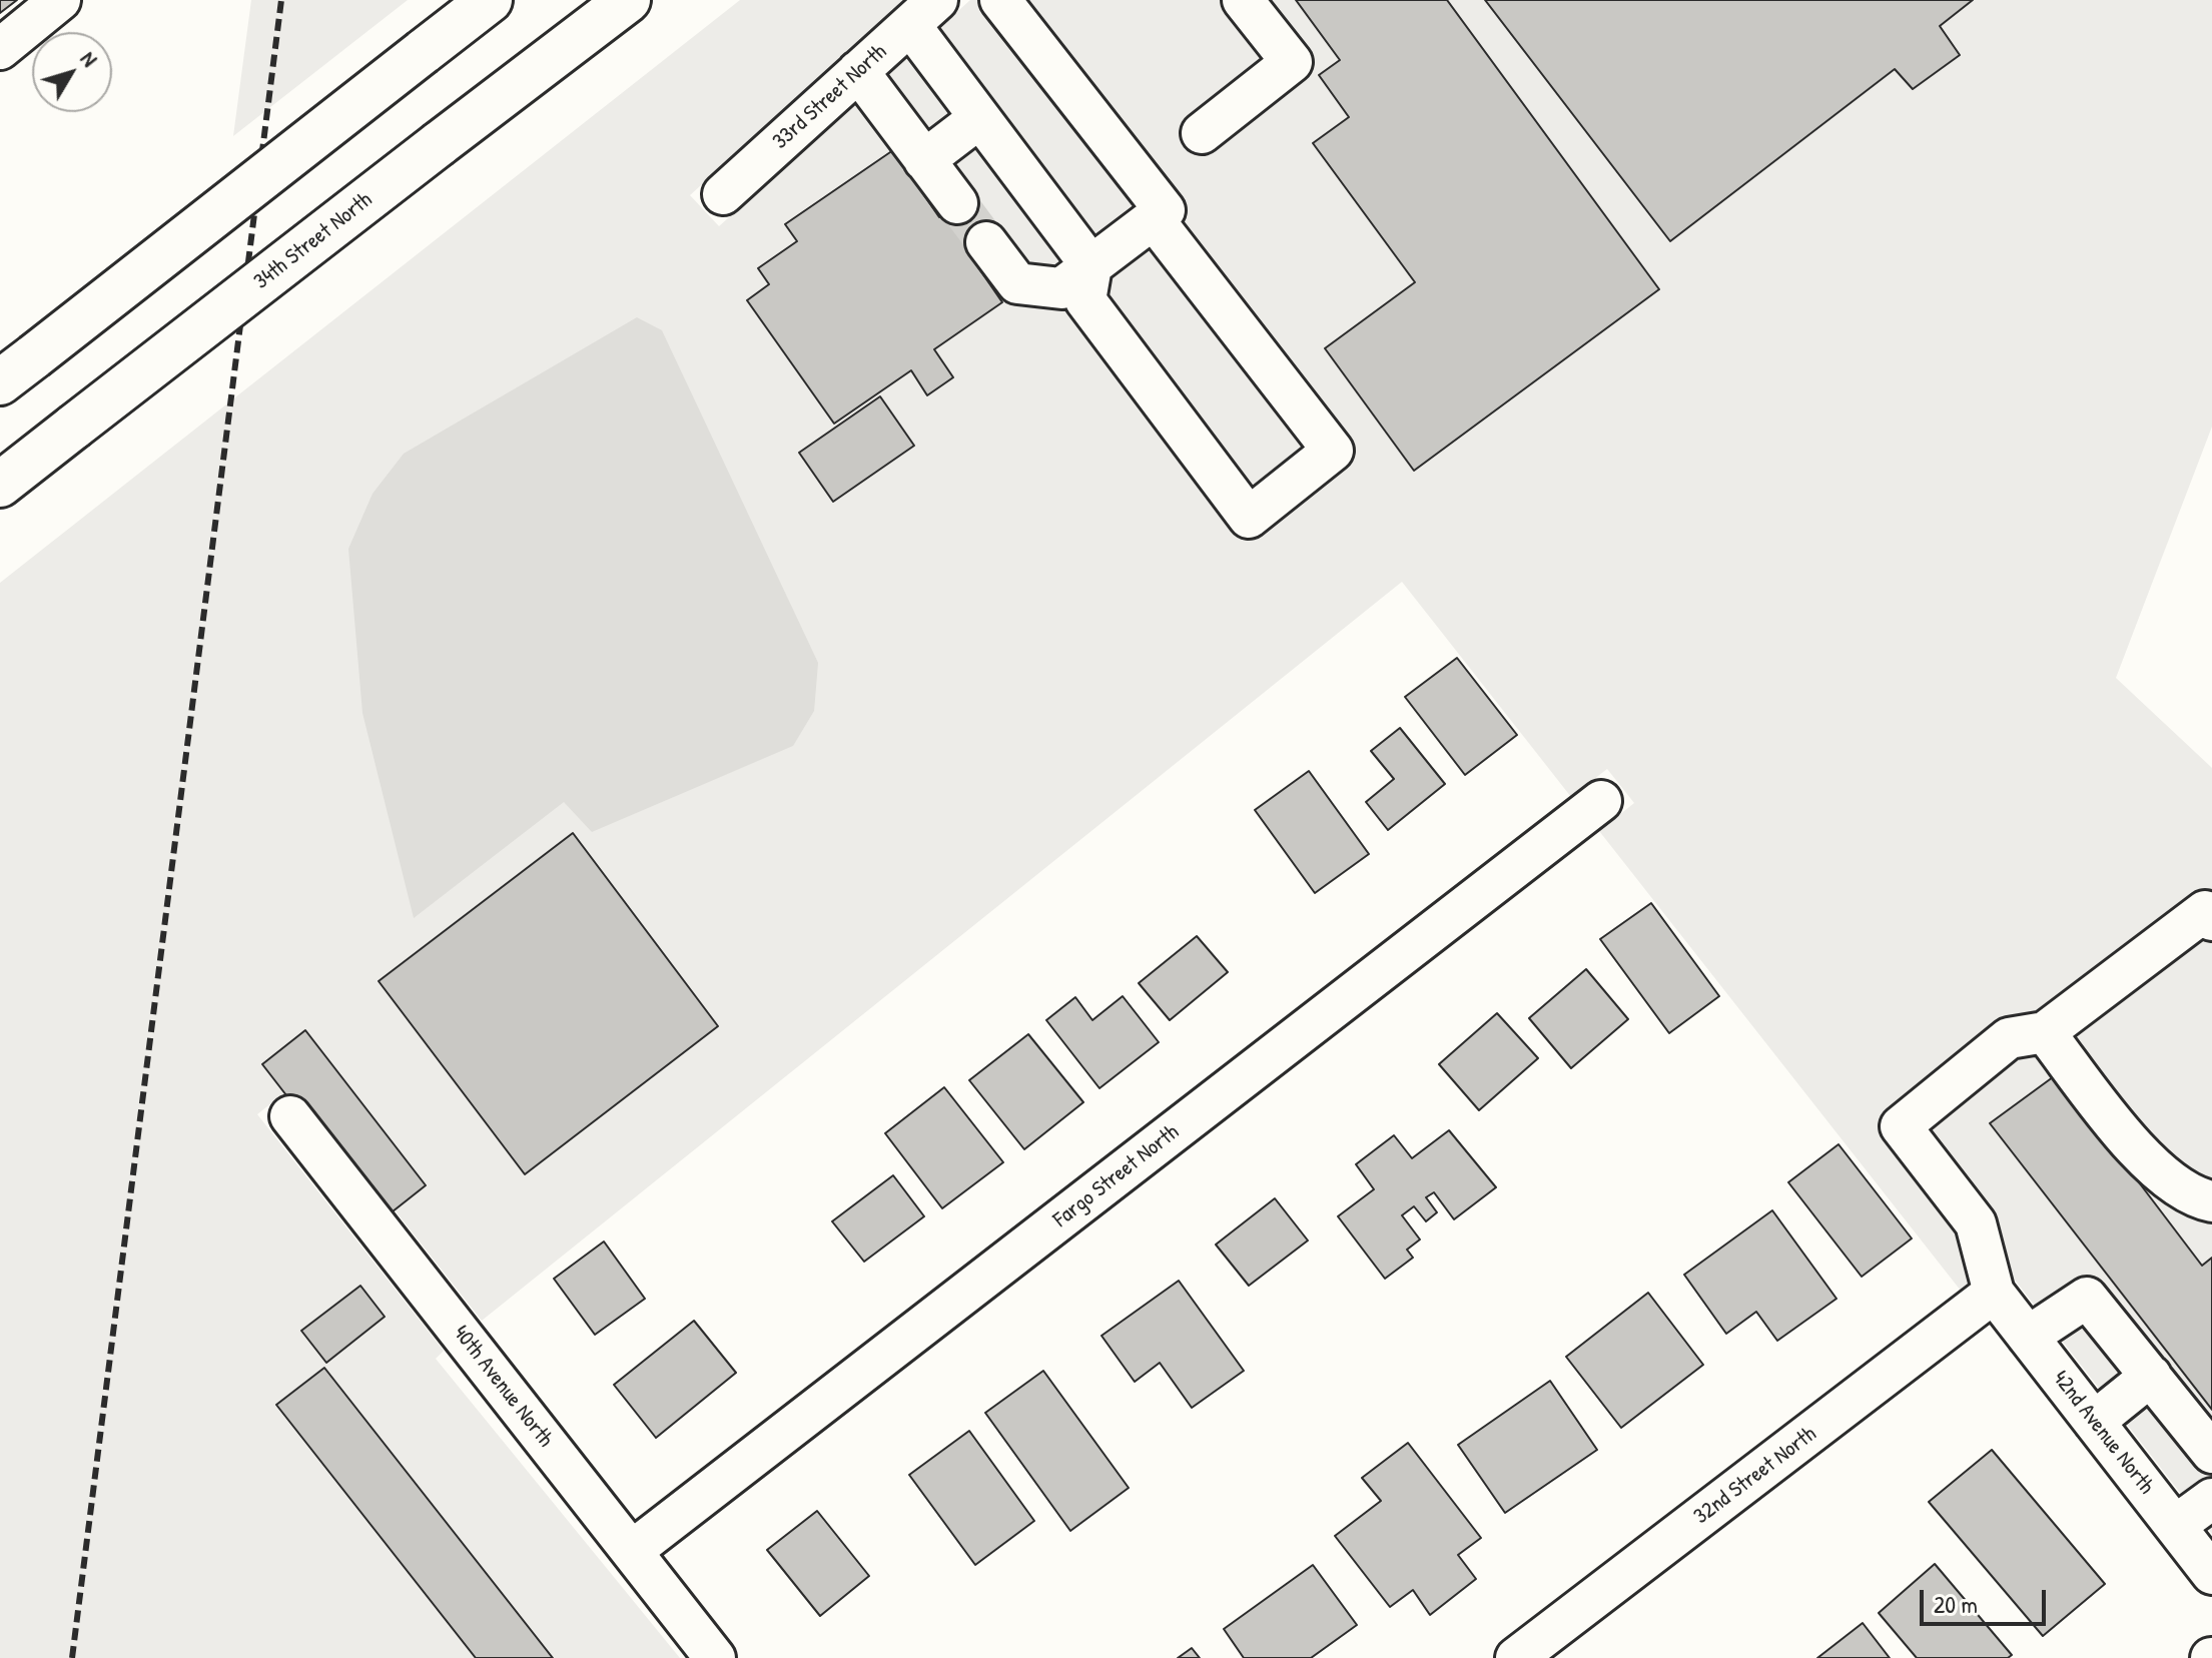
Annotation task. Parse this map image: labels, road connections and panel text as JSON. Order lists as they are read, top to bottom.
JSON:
{
  "streets": {
    "highway": ["34th Street North"],
    "street": [
      "33rd Street North",
      "Fargo Street North",
      "40th Avenue North",
      "42nd Avenue North",
      "32nd Street North"
    ]
  },
  "crossings": [
    ["Fargo Street North", "40th Avenue North"],
    ["42nd Avenue North", "32nd Street North"]
  ],
  "scale_bar": "20 m",
  "north": "top right"
}
